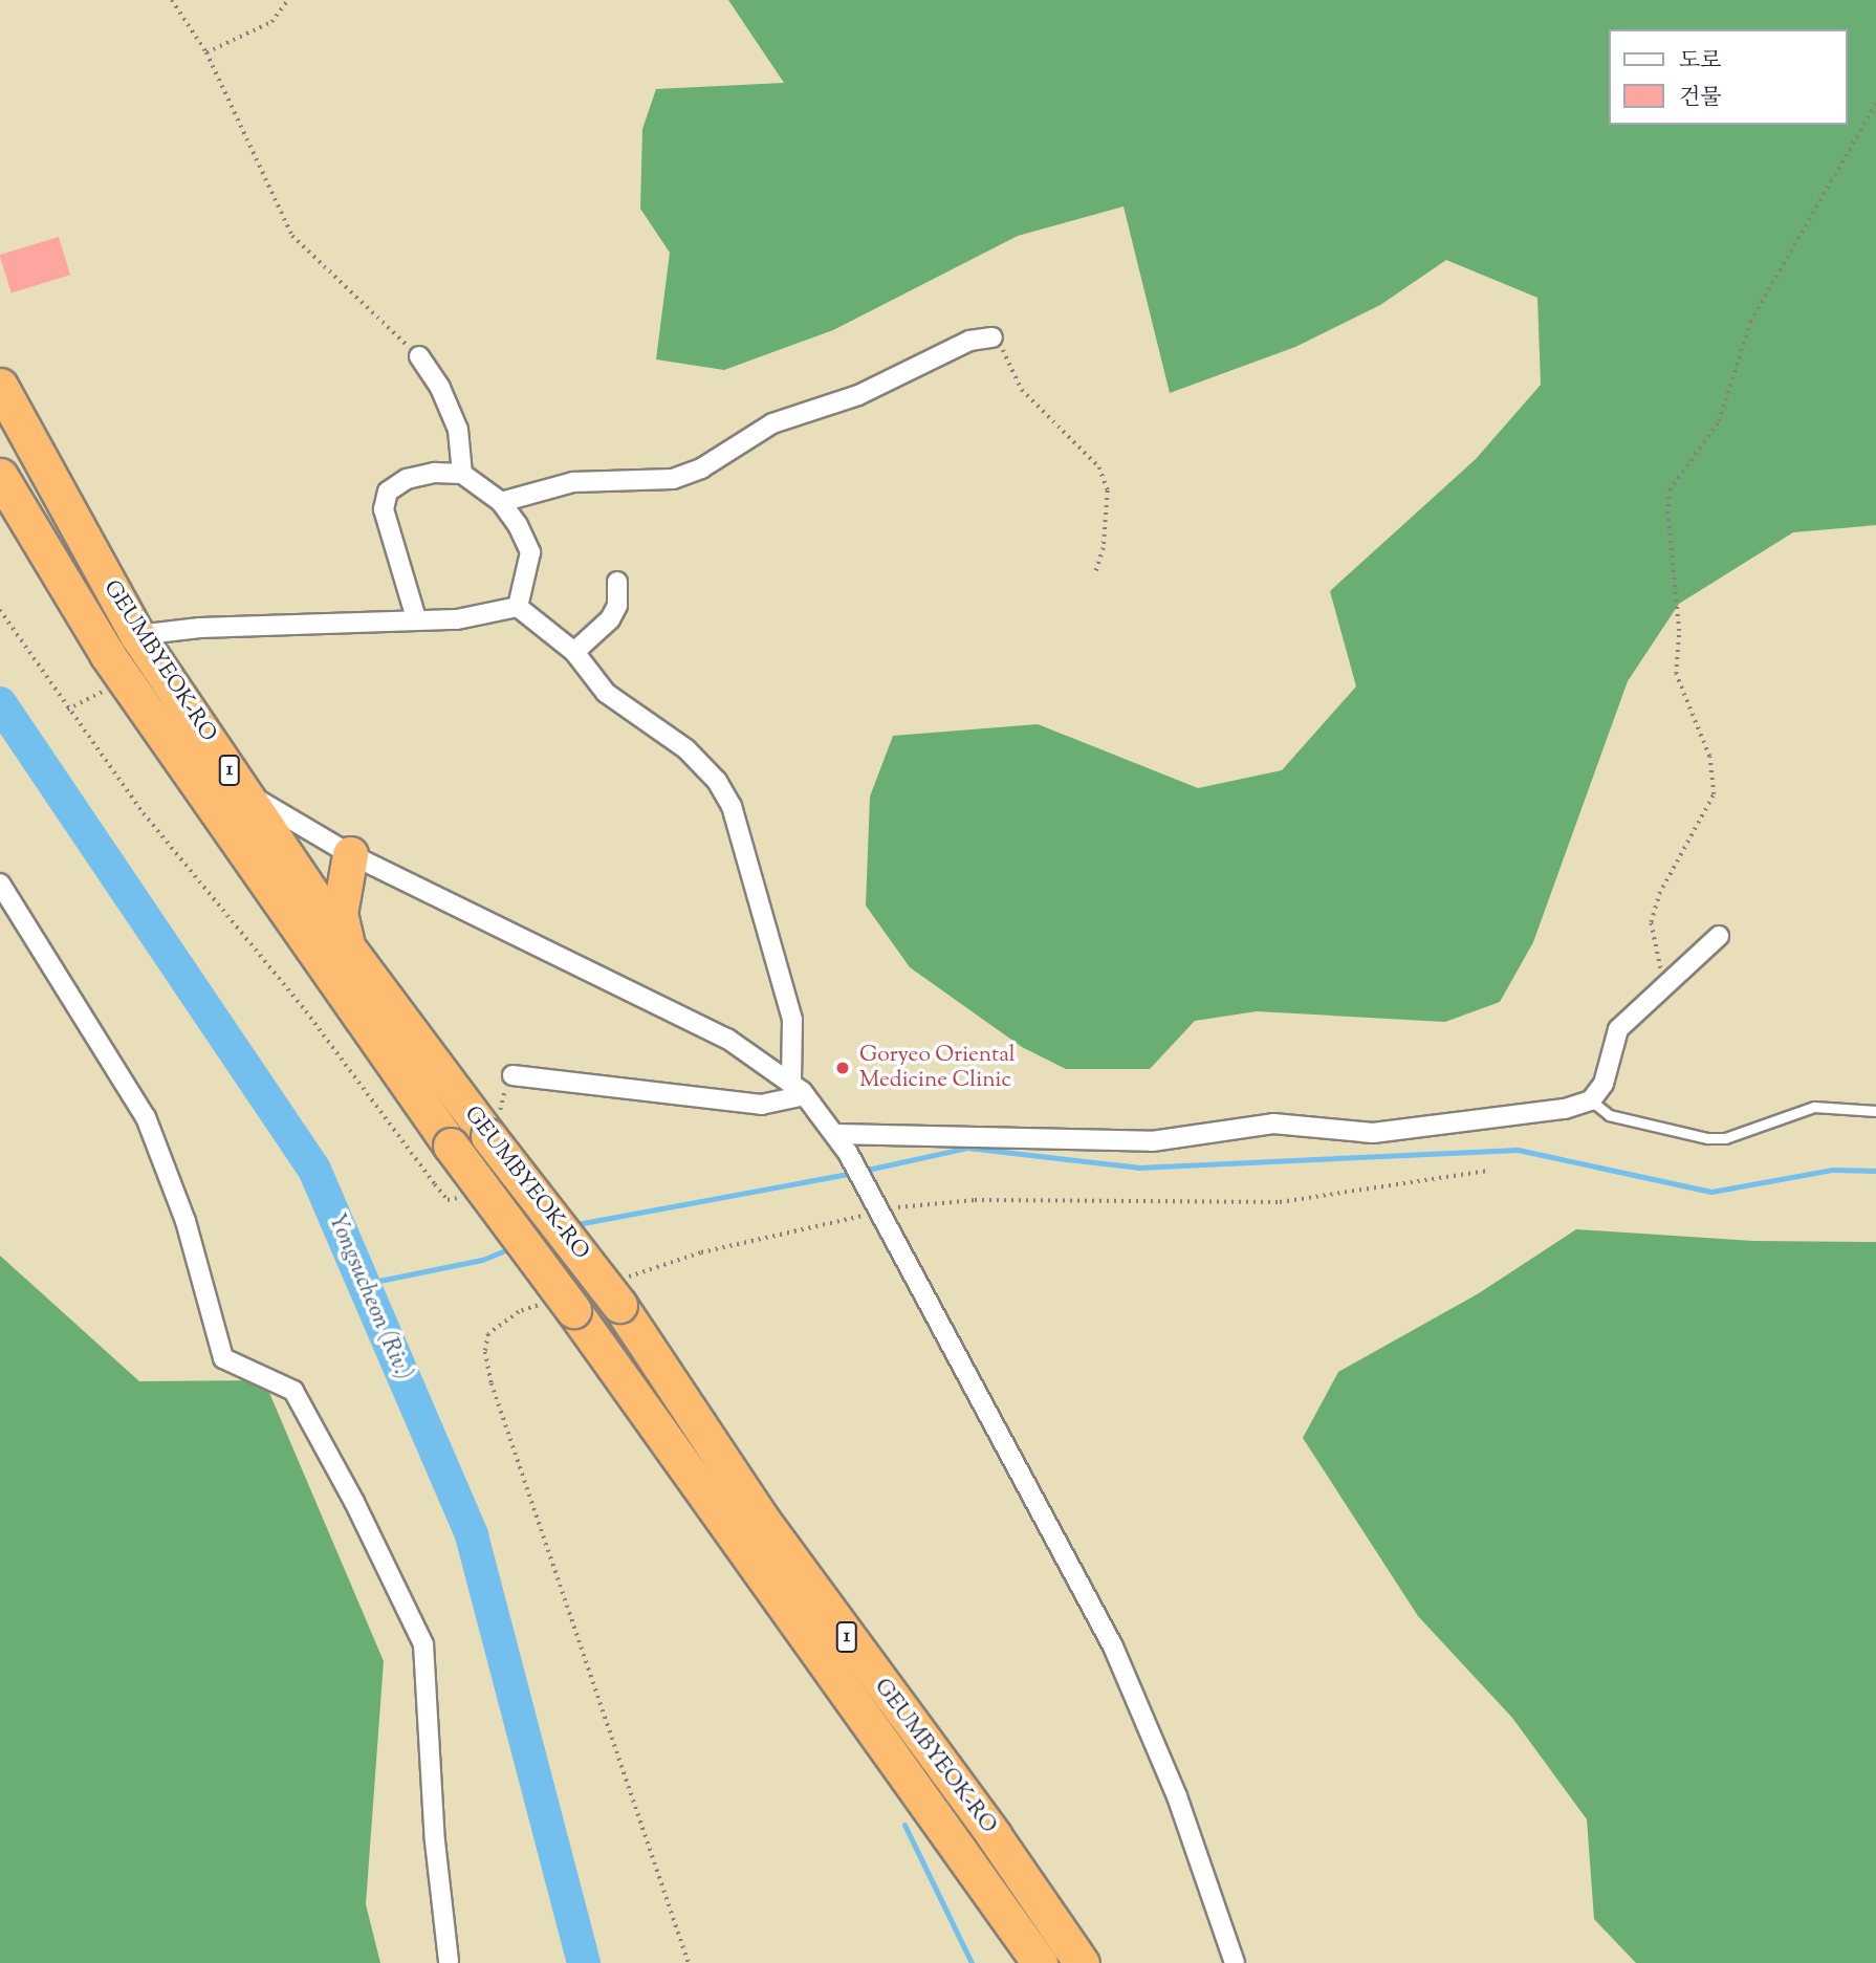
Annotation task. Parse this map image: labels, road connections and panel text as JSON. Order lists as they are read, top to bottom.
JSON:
{
  "streets": {
    "highway": ["GEUMBYEOK-RO", "1"]
  },
  "water": ["Yongsucheon (Riv.)"],
  "places": ["Goryeo Oriental Medicine Clinic"],
  "legend": ["도로", "건물"]
}
